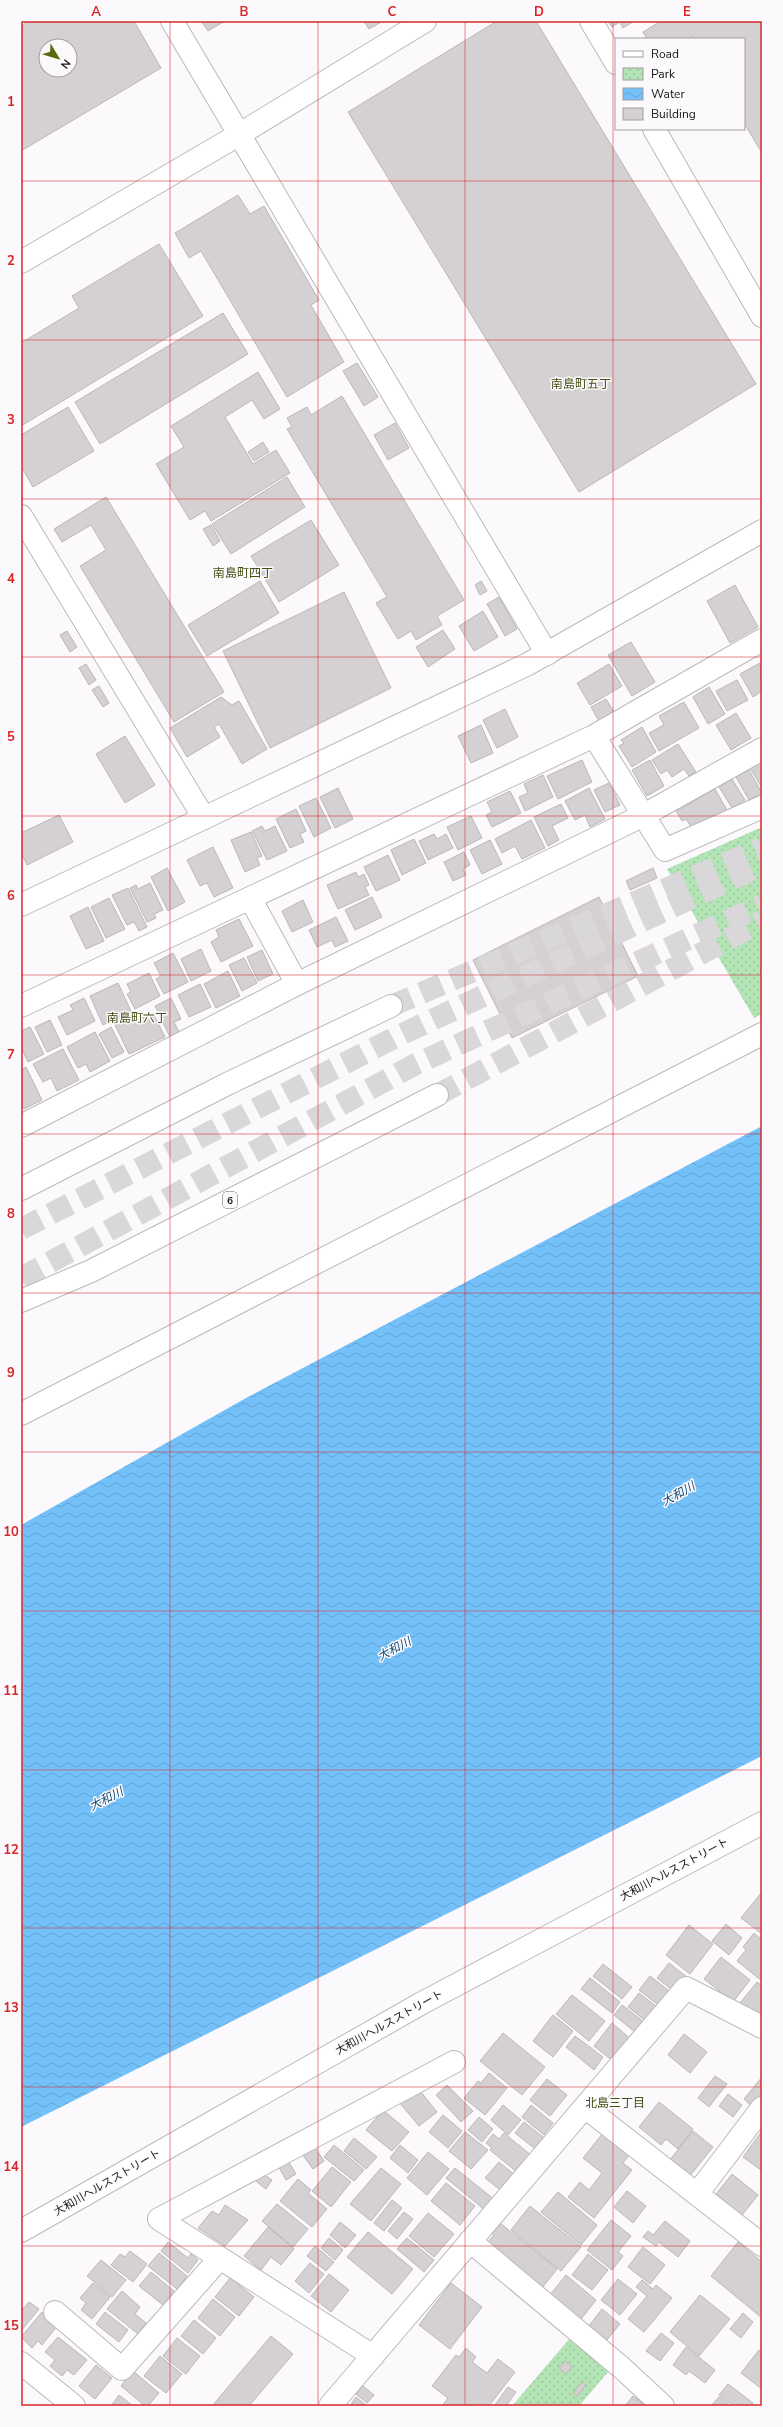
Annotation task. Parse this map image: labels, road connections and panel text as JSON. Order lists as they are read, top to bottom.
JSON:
{
  "streets": {
    "main road": ["6", "大和川ヘルスストリート"]
  },
  "districts": [
    "南島町五丁",
    "南島町四丁",
    "南島町六丁",
    "北島三丁目"
  ],
  "water": ["大和川"],
  "legend": [
    "Road",
    "Park",
    "Water",
    "Building"
  ],
  "north": "bottom right",
  "grid": {
    "columns": [
      "A",
      "B",
      "C",
      "D",
      "E"
    ],
    "rows": [
      "1",
      "2",
      "3",
      "4",
      "5",
      "6",
      "7",
      "8",
      "9",
      "10",
      "11",
      "12",
      "13",
      "14",
      "15"
    ]
  }
}
